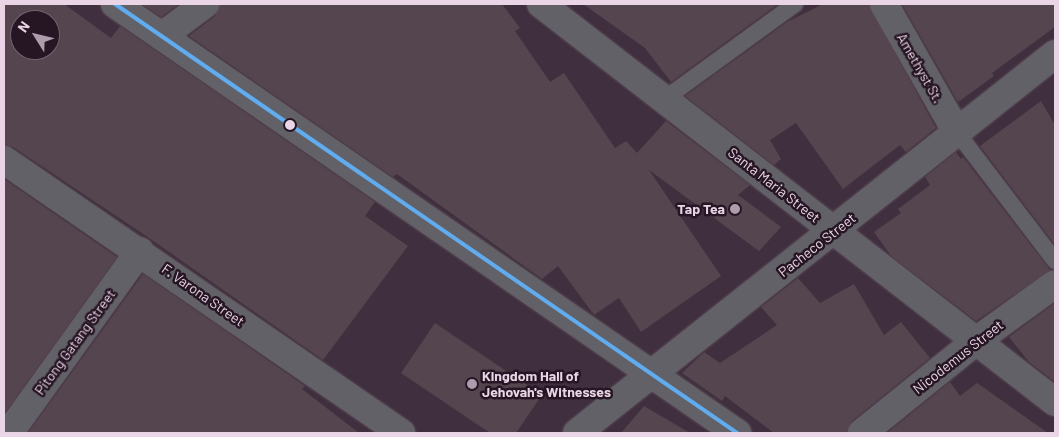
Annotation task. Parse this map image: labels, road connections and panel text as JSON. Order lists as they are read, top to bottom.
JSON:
{
  "streets": {
    "street": [
      "Amethyst St.",
      "Santa Maria Street",
      "Pacheco Street",
      "F. Varona Street",
      "Pitong Gatang Street",
      "Nicodemus Street"
    ]
  },
  "crossings": [
    ["Amethyst St.", "Pacheco Street"],
    ["Santa Maria Street", "Pacheco Street"],
    ["Santa Maria Street", "Nicodemus Street"],
    ["F. Varona Street", "Pitong Gatang Street"]
  ],
  "places": ["Tap Tea", "Kingdom Hall of Jehovah's Witnesses"],
  "north": "top left"
}
